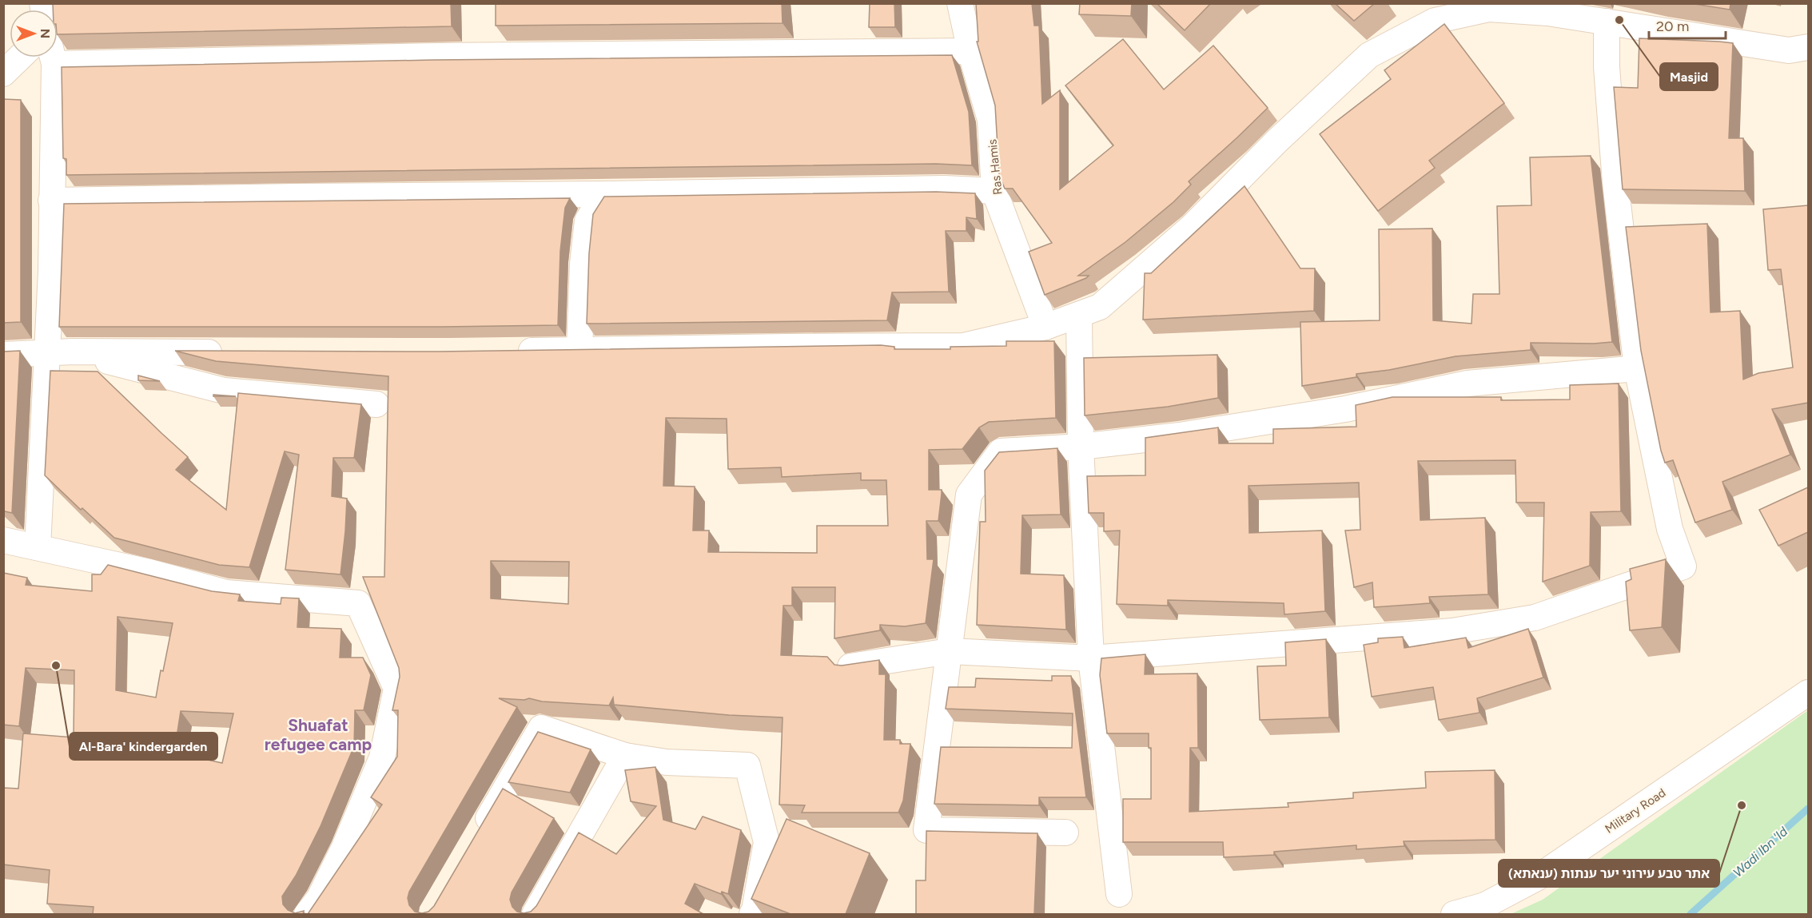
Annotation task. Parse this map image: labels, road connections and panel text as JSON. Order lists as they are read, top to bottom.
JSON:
{
  "streets": {
    "street": ["Ras Hamis", "Military Road"]
  },
  "districts": ["Shuafat refugee camp"],
  "water": ["Wadi Ibn 'Id"],
  "places": ["Masjid", "Al-Bara' kindergarden", "אתר טבע עירוני יער ענתות (ענאתא)"],
  "scale_bar": "20 m",
  "north": "right"
}
